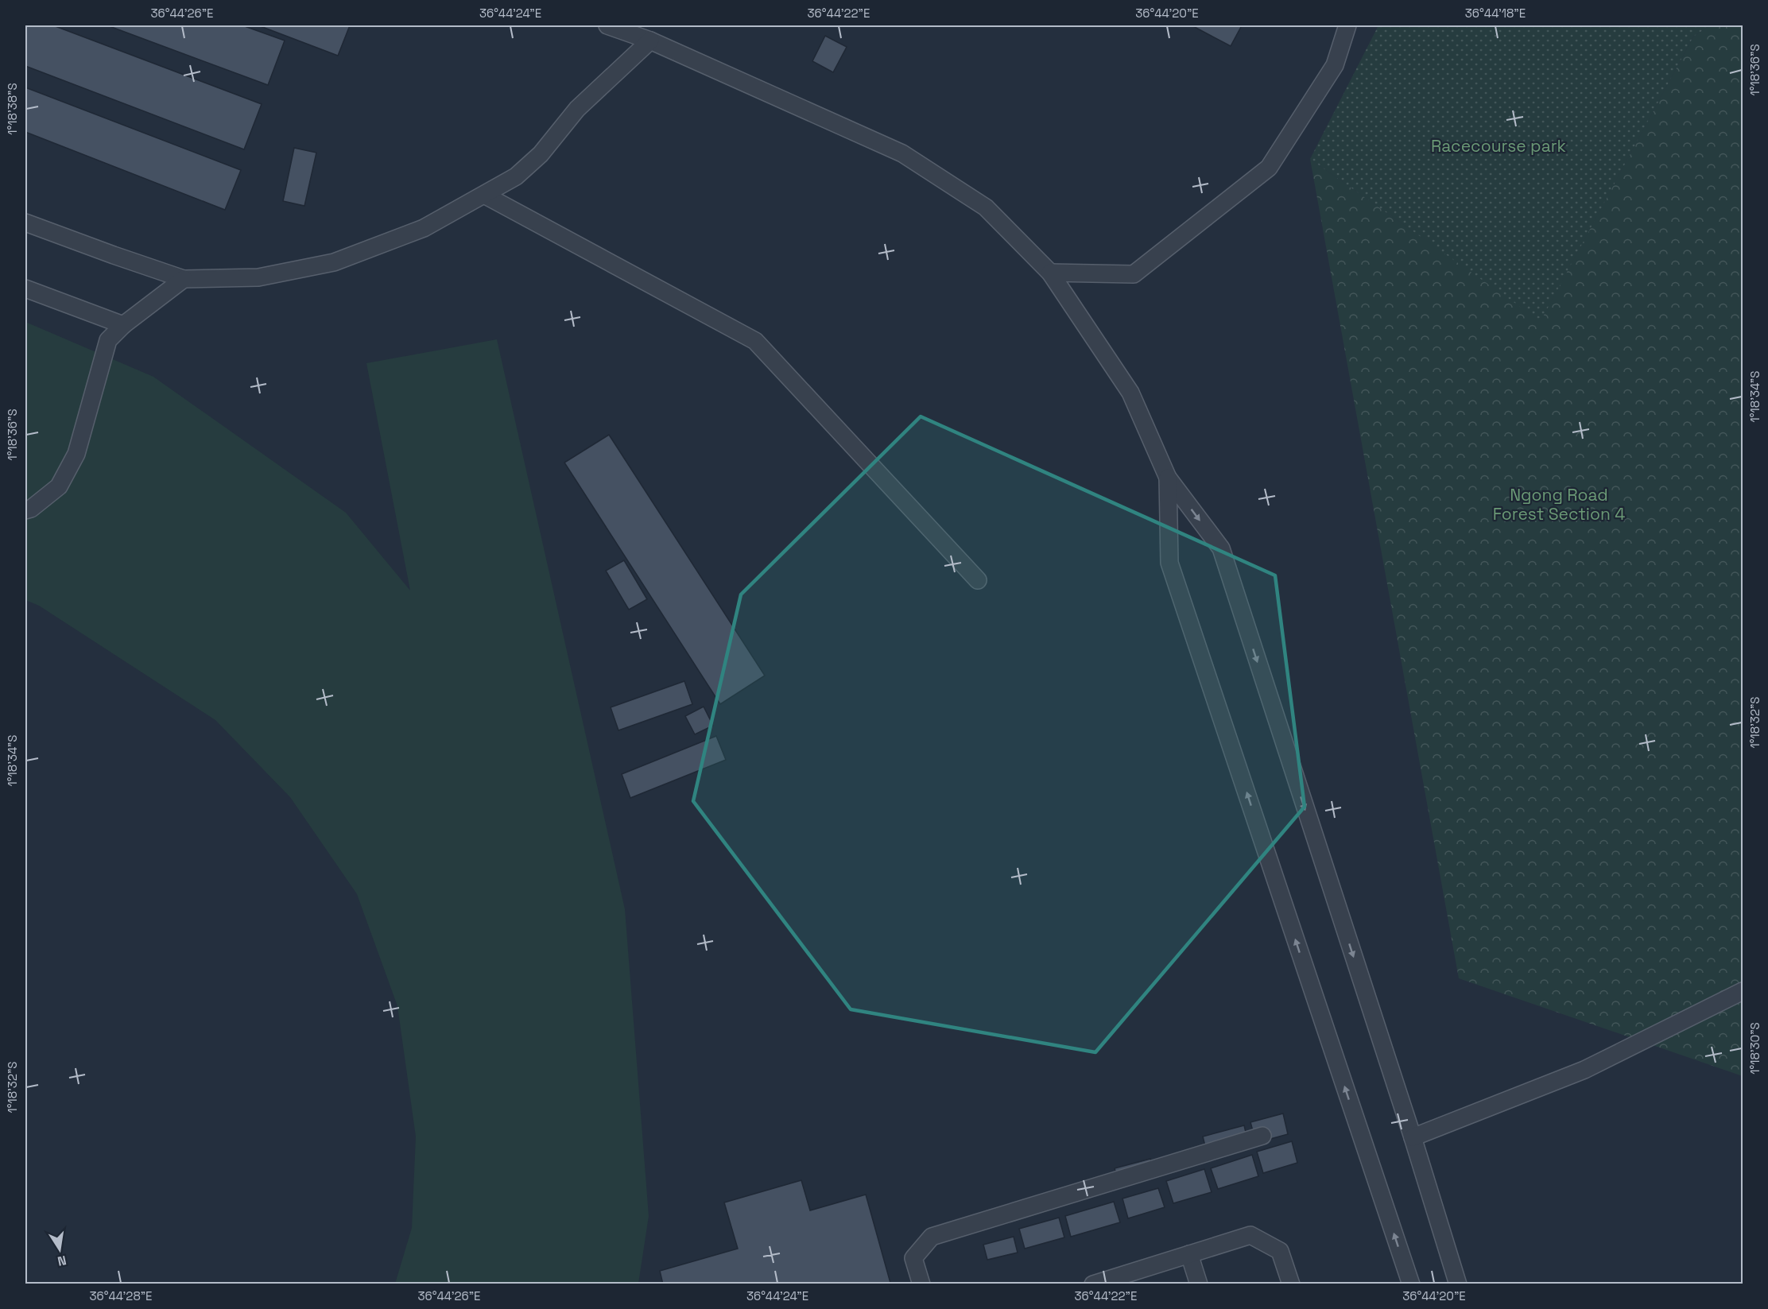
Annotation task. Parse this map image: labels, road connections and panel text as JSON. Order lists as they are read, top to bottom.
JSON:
{
  "parks": ["Racecourse park", "Ngong Road Forest Section 4"],
  "north": "bottom",
  "coordinates": [
    "36°44'26\"E",
    "36°44'24\"E",
    "36°44'22\"E",
    "36°44'20\"E",
    "36°44'18\"E",
    "1°18'36\"S",
    "1°18'38\"S",
    "1°18'34\"S",
    "1°18'32\"S",
    "1°18'30\"S",
    "36°44'28\"E"
  ]
}
